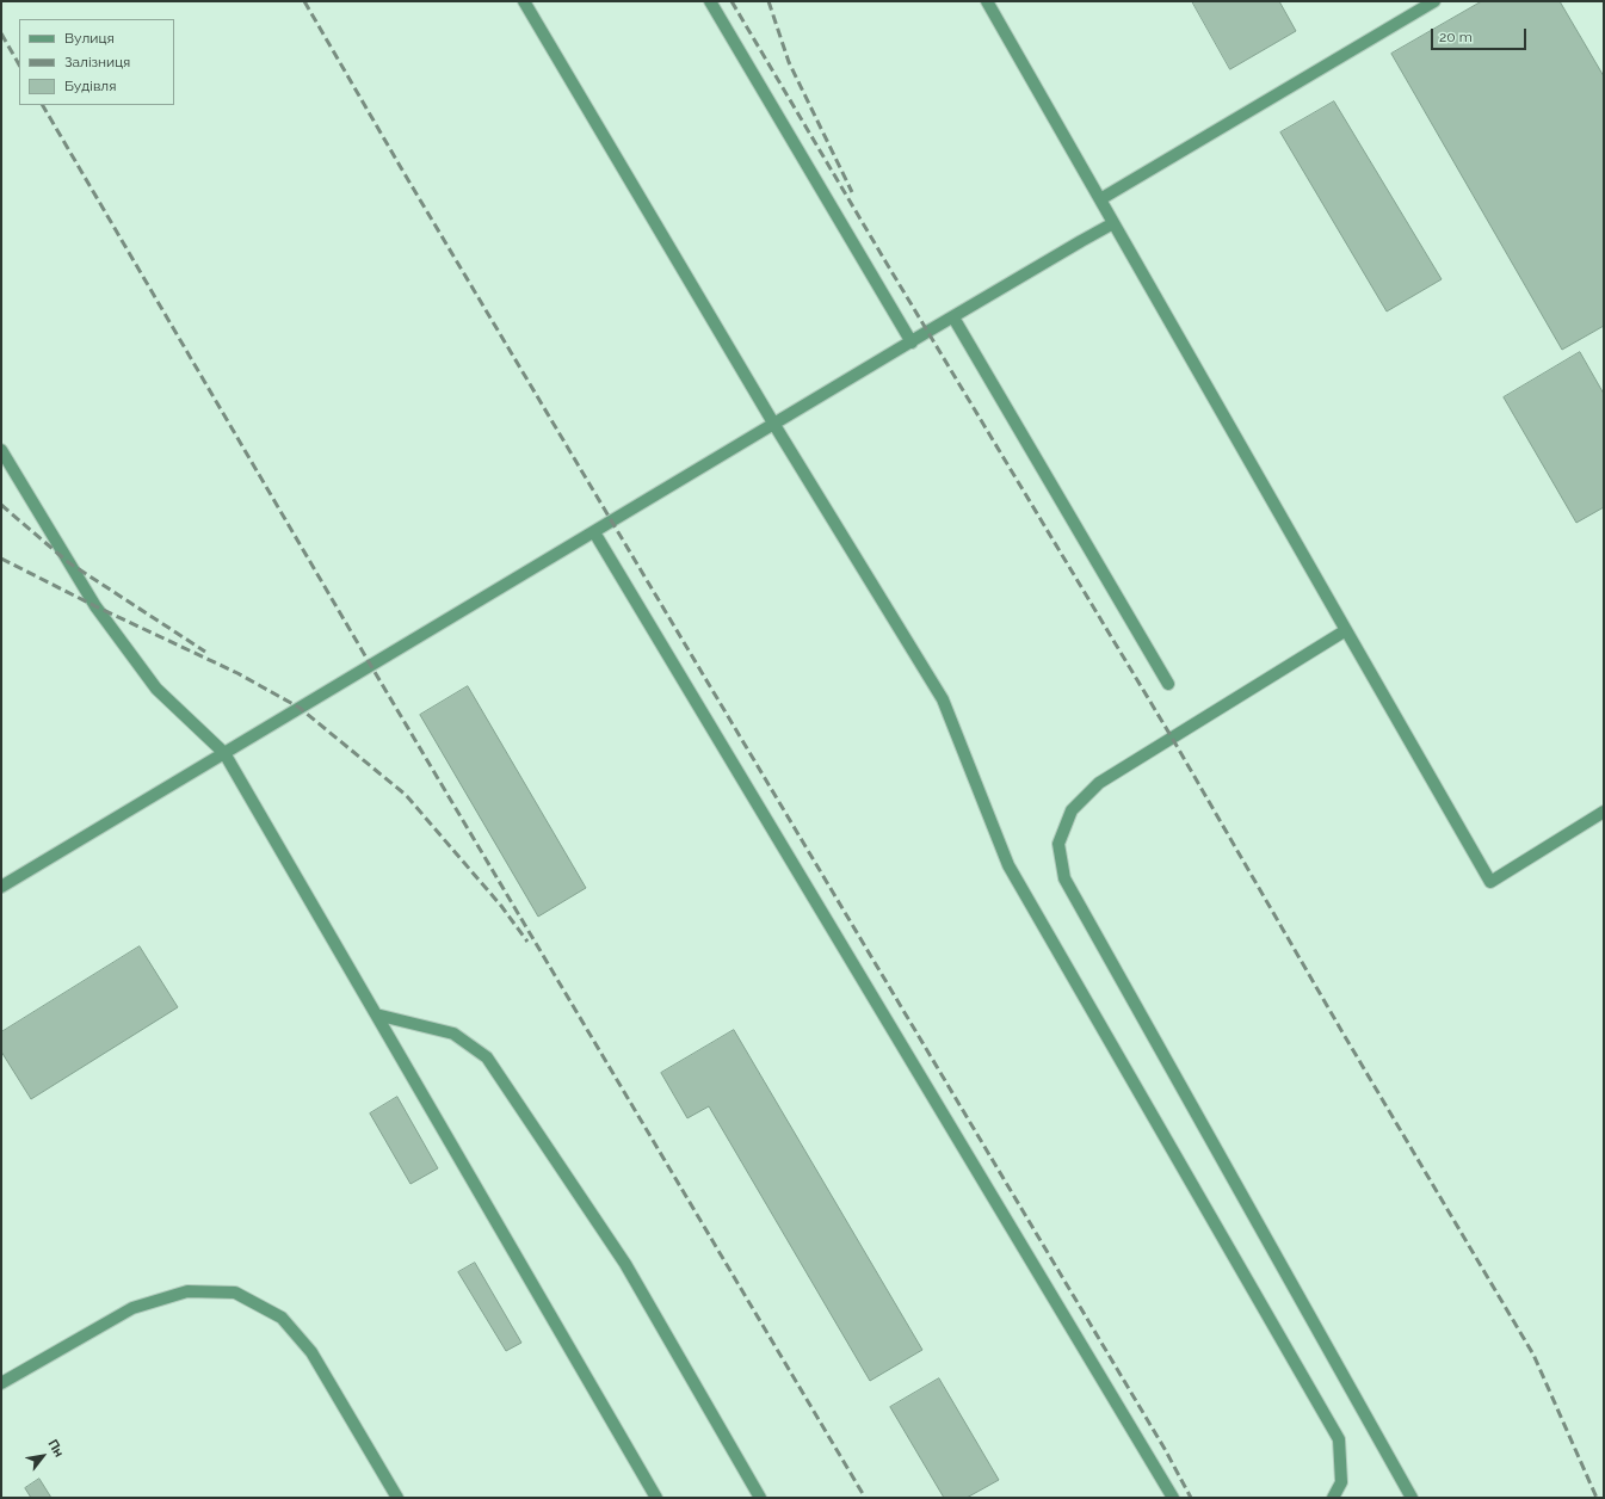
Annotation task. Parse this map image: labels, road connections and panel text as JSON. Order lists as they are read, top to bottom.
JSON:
{
  "legend": ["Вулиця", "Залізниця", "Будівля"],
  "scale_bar": "20 m",
  "north": "top right"
}
